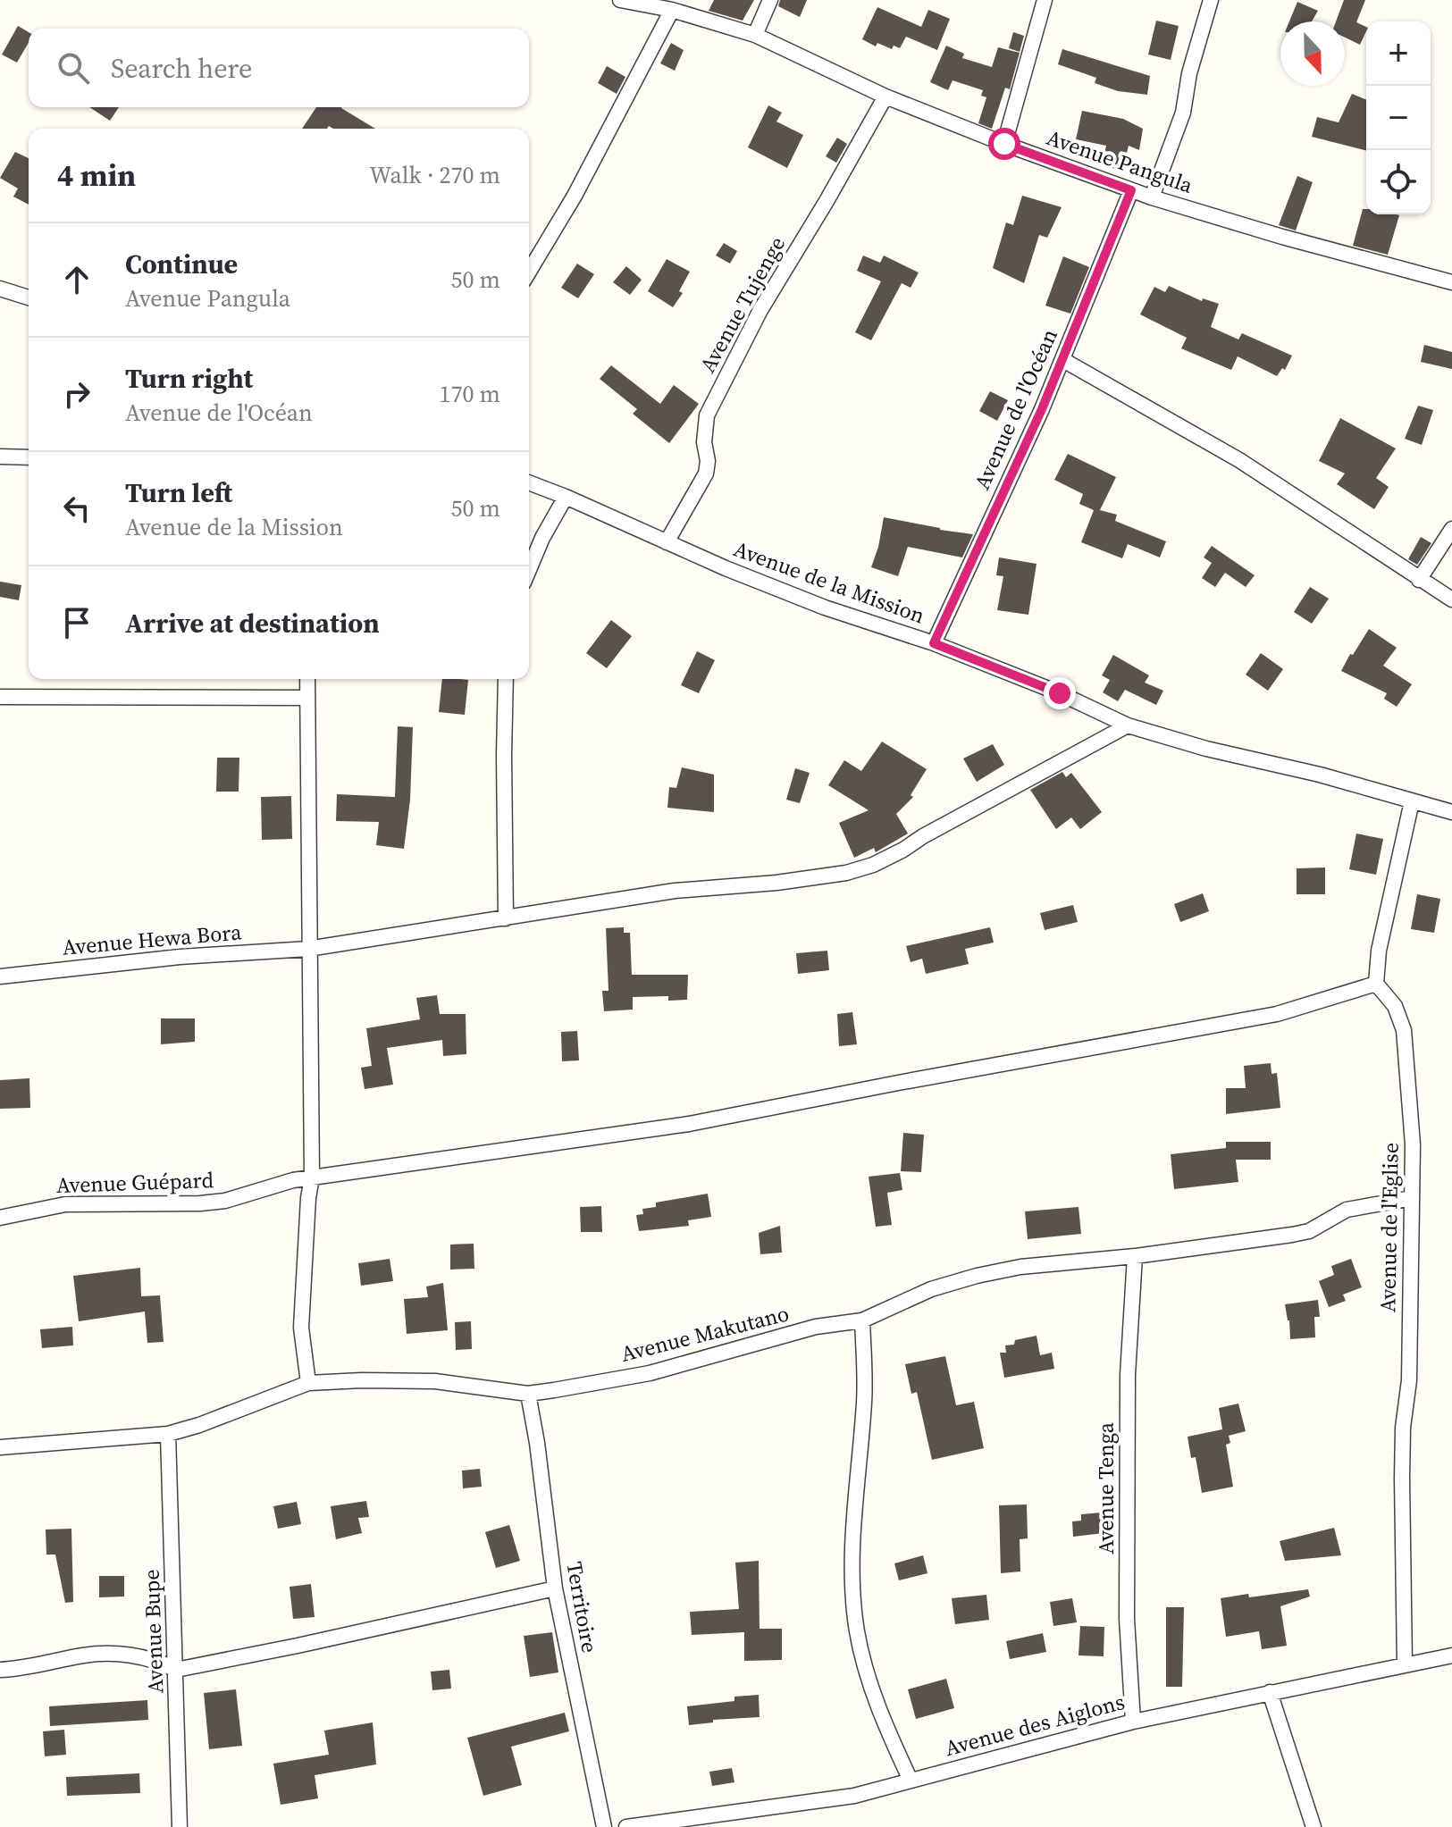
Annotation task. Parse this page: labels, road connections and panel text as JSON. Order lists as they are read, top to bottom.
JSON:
{
  "streets": {
    "street": [
      "Avenue Pangula",
      "Avenue Tujenge",
      "Avenue de l'Océan",
      "Avenue de la Mission",
      "Avenue Hewa Bora",
      "Avenue Guépard",
      "Avenue de l'Eglise",
      "Avenue Makutano",
      "Avenue Tenga",
      "Territoire",
      "Avenue Bupe",
      "Avenue des Aiglons"
    ]
  },
  "crossings": [
    ["Avenue Pangula", "Avenue Tujenge"],
    ["Avenue Pangula", "Avenue de l'Océan"],
    ["Avenue Tujenge", "Avenue de la Mission"],
    ["Avenue de l'Océan", "Avenue de la Mission"],
    ["Avenue de la Mission", "Avenue Hewa Bora"],
    ["Avenue Guépard", "Avenue de l'Eglise"],
    ["Avenue de l'Eglise", "Avenue Makutano"],
    ["Avenue de l'Eglise", "Avenue des Aiglons"],
    ["Avenue Makutano", "Avenue Tenga"],
    ["Avenue Makutano", "Territoire"],
    ["Avenue Makutano", "Avenue Bupe"],
    ["Avenue Tenga", "Avenue des Aiglons"]
  ],
  "north": "bottom",
  "page": {
    "map_buttons": ["+", "−"],
    "search": "Search here",
    "heading": ["4 min", "Walk · 270 m"],
    "list": [
      ["Continue", "Avenue Pangula", "50 m"],
      ["Turn right", "Avenue de l'Océan", "170 m"],
      ["Turn left", "Avenue de la Mission", "50 m"],
      "Arrive at destination"
    ]
  }
}
